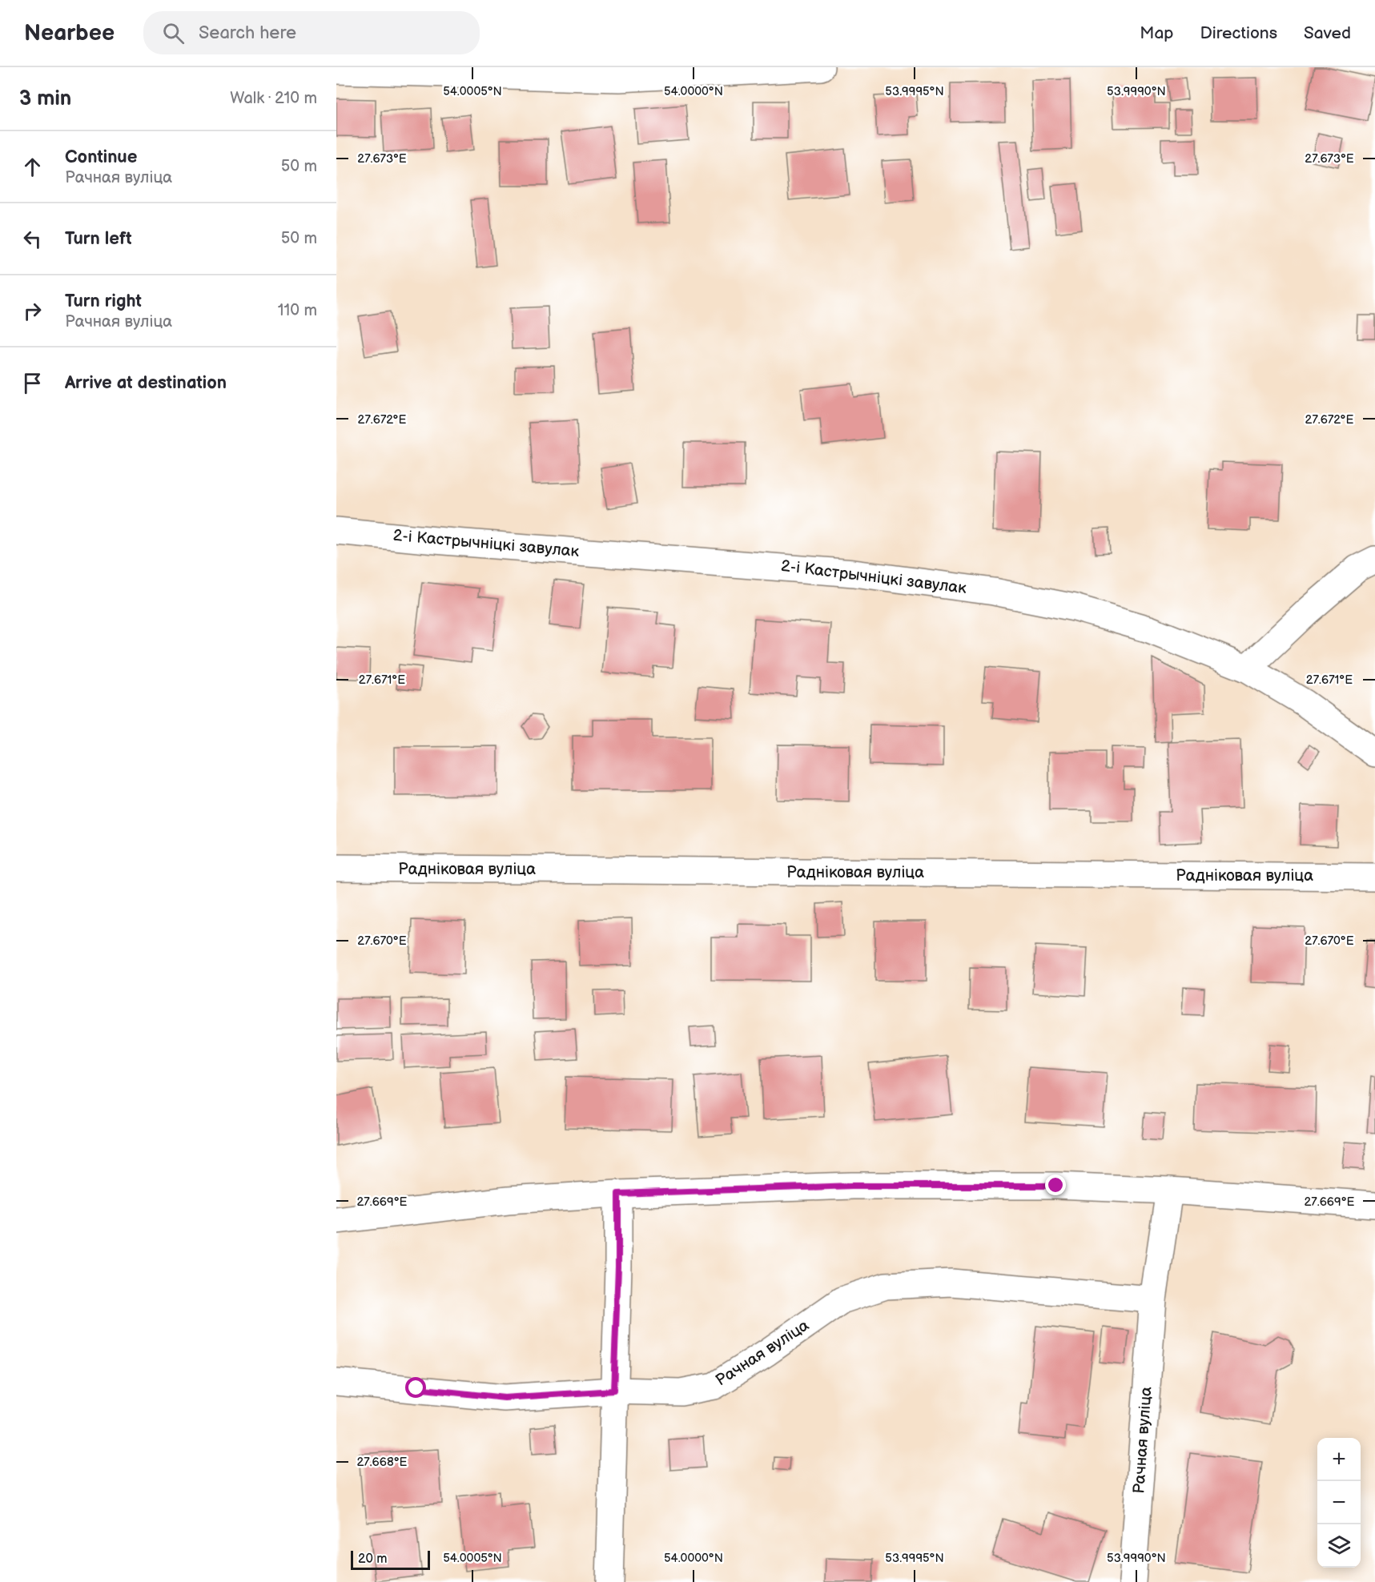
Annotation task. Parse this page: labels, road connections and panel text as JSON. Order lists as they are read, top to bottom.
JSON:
{
  "streets": {
    "street": ["2-і Кастрычніцкі завулак", "Радніковая вуліца", "Рачная вуліца"]
  },
  "scale_bar": "20 m",
  "page": {
    "header": "Nearbee",
    "search": "Search here",
    "nav": ["Map", "Directions", "Saved"],
    "heading": ["3 min", "Walk · 210 m"],
    "list": [
      ["Continue", "Рачная вуліца", "50 m"],
      ["Turn left", "50 m"],
      ["Turn right", "Рачная вуліца", "110 m"],
      "Arrive at destination"
    ],
    "map_buttons": ["+", "−"],
    "scale": "20 m"
  },
  "coordinates": [
    "54.0005°N",
    "54.0000°N",
    "53.9995°N",
    "53.9990°N",
    "27.673°E",
    "27.672°E",
    "27.671°E",
    "27.670°E",
    "27.669°E",
    "27.668°E"
  ]
}
